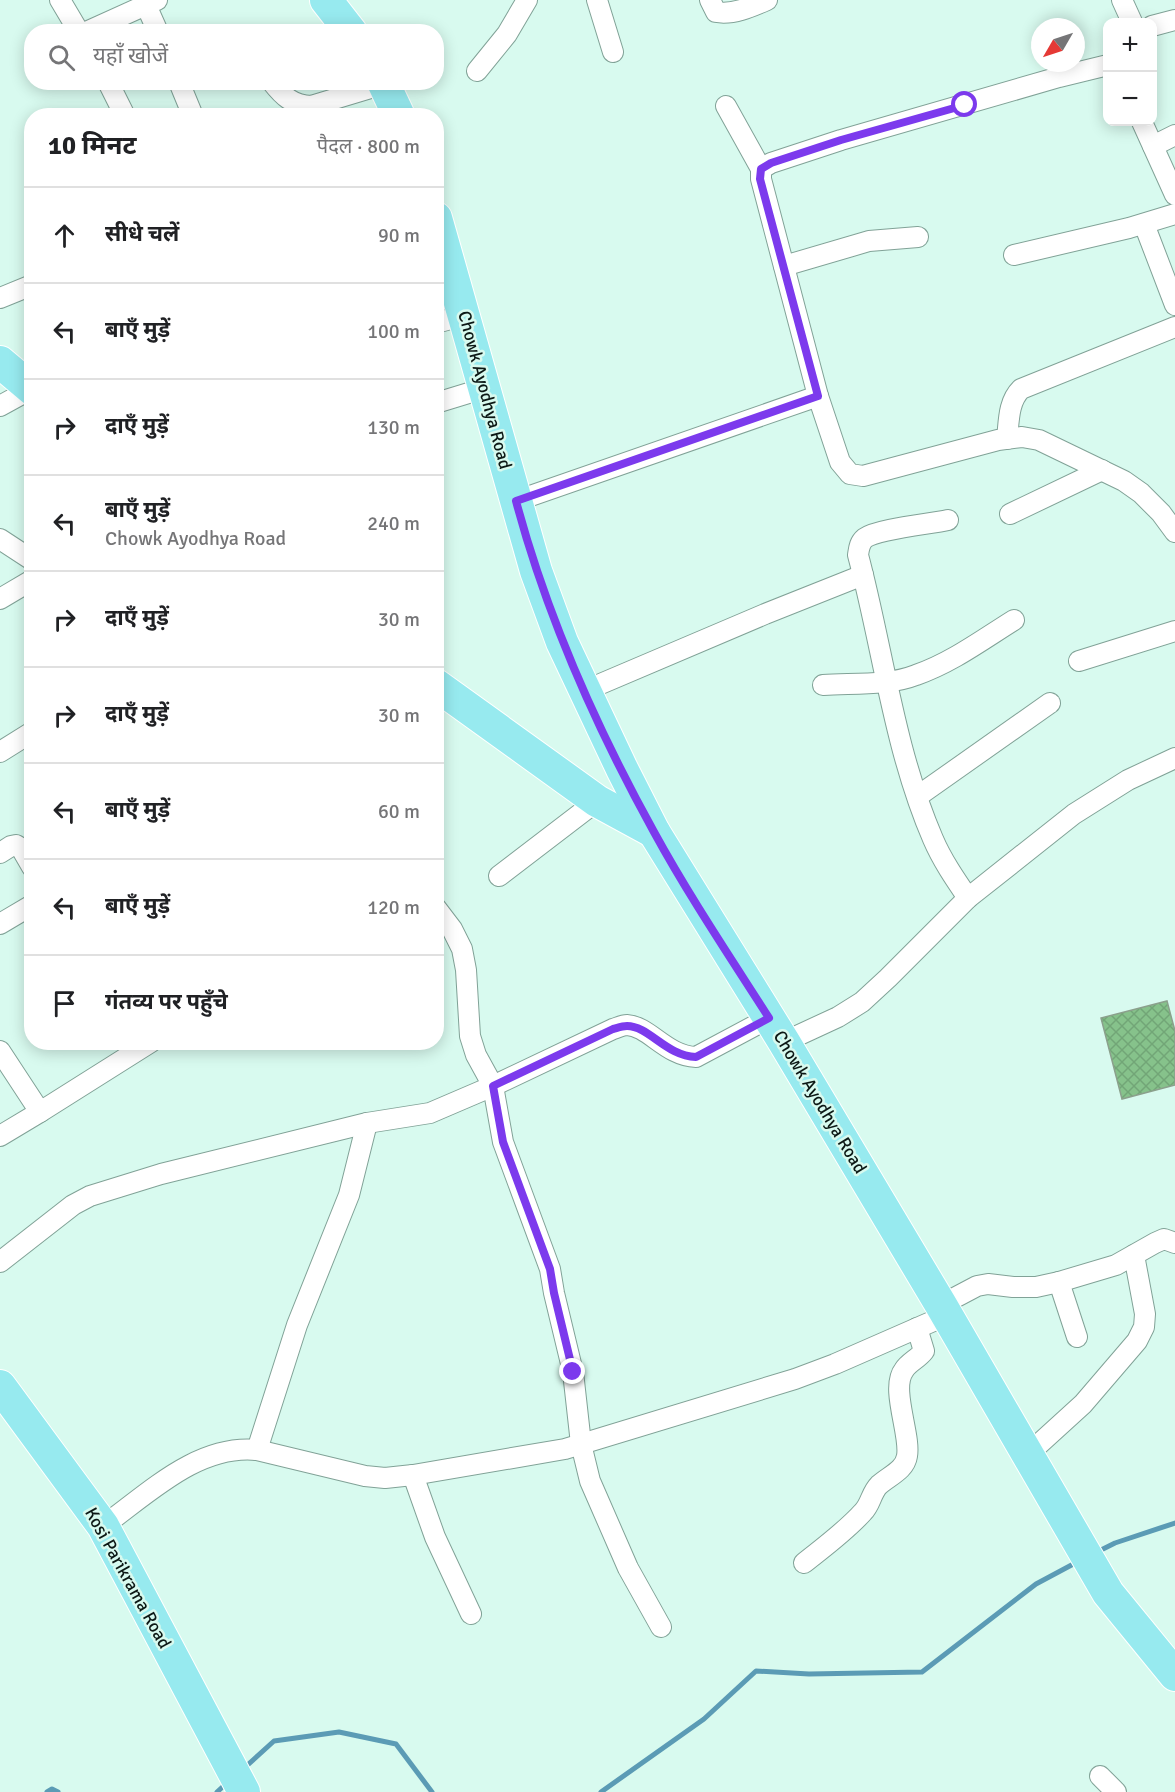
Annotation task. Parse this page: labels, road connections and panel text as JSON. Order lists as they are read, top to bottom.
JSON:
{
  "streets": {
    "main road": ["Chowk Ayodhya Road", "Kosi Parikrama Road"]
  },
  "north": "bottom left",
  "page": {
    "map_buttons": ["+", "−"],
    "search": "यहाँ खोजें",
    "heading": ["10 मिनट", "पैदल · 800 m"],
    "list": [
      ["सीधे चलें", "90 m"],
      ["बाएँ मुड़ें", "100 m"],
      ["दाएँ मुड़ें", "130 m"],
      ["बाएँ मुड़ें", "Chowk Ayodhya Road", "240 m"],
      ["दाएँ मुड़ें", "30 m"],
      ["दाएँ मुड़ें", "30 m"],
      ["बाएँ मुड़ें", "60 m"],
      ["बाएँ मुड़ें", "120 m"],
      "गंतव्य पर पहुँचे"
    ]
  }
}
